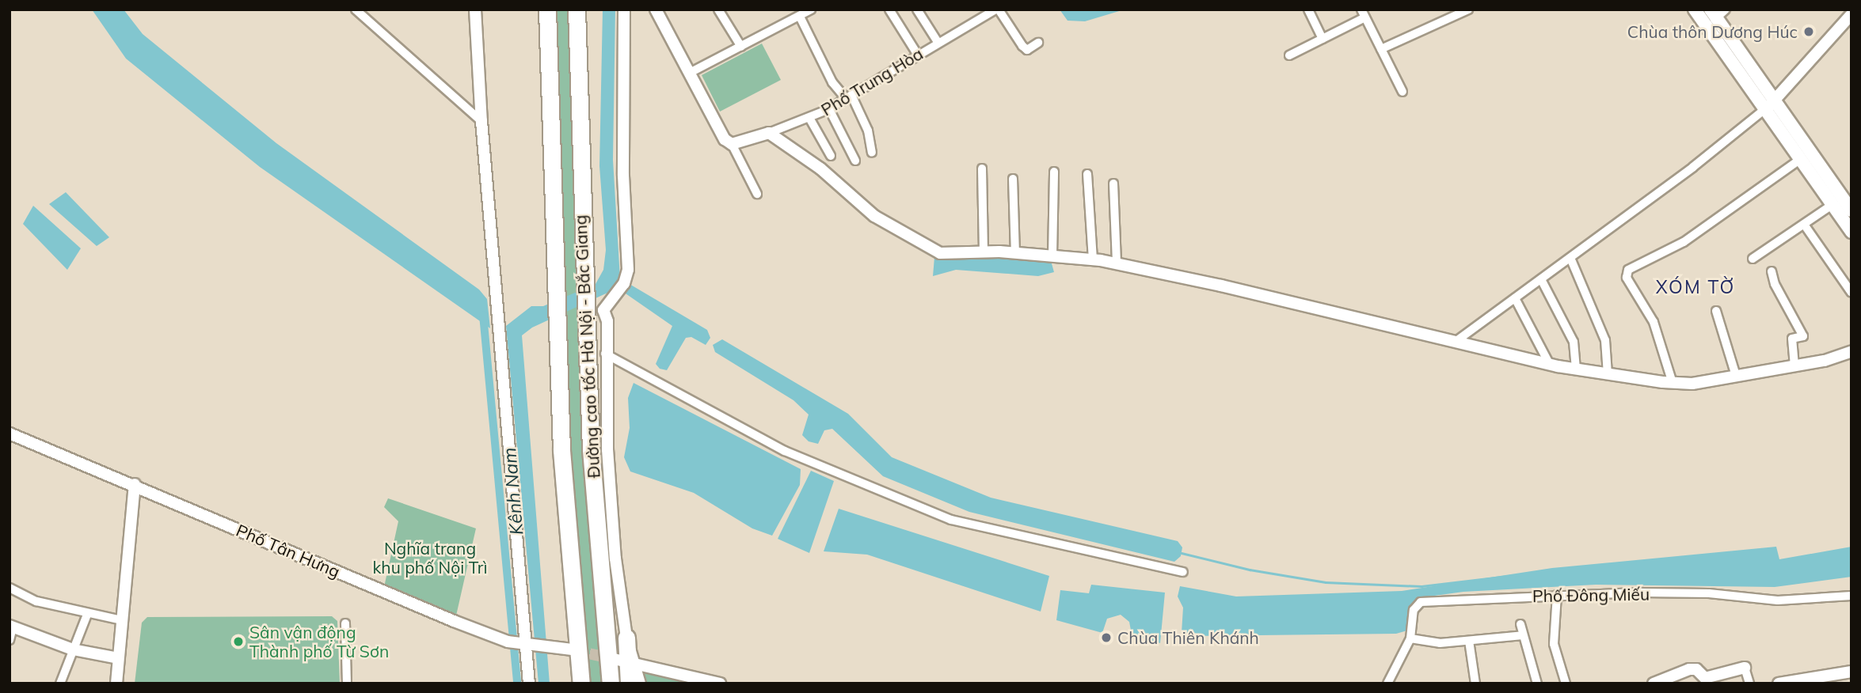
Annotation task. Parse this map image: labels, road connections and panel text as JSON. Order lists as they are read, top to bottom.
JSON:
{
  "streets": {
    "highway": ["Đường cao tốc Hà Nội - Bắc Giang"],
    "street": ["Phố Trung Hòa", "Phố Tân Hưng", "Phố Đông Miếu"]
  },
  "districts": ["XÓM TỜ"],
  "water": ["Kênh Nam"],
  "parks": ["Nghĩa trang khu phố Nội Trì"],
  "places": ["Chùa thôn Dương Húc", "Chùa Thiên Khánh", "Sân vận động Thành phố Từ Sơn"]
}
